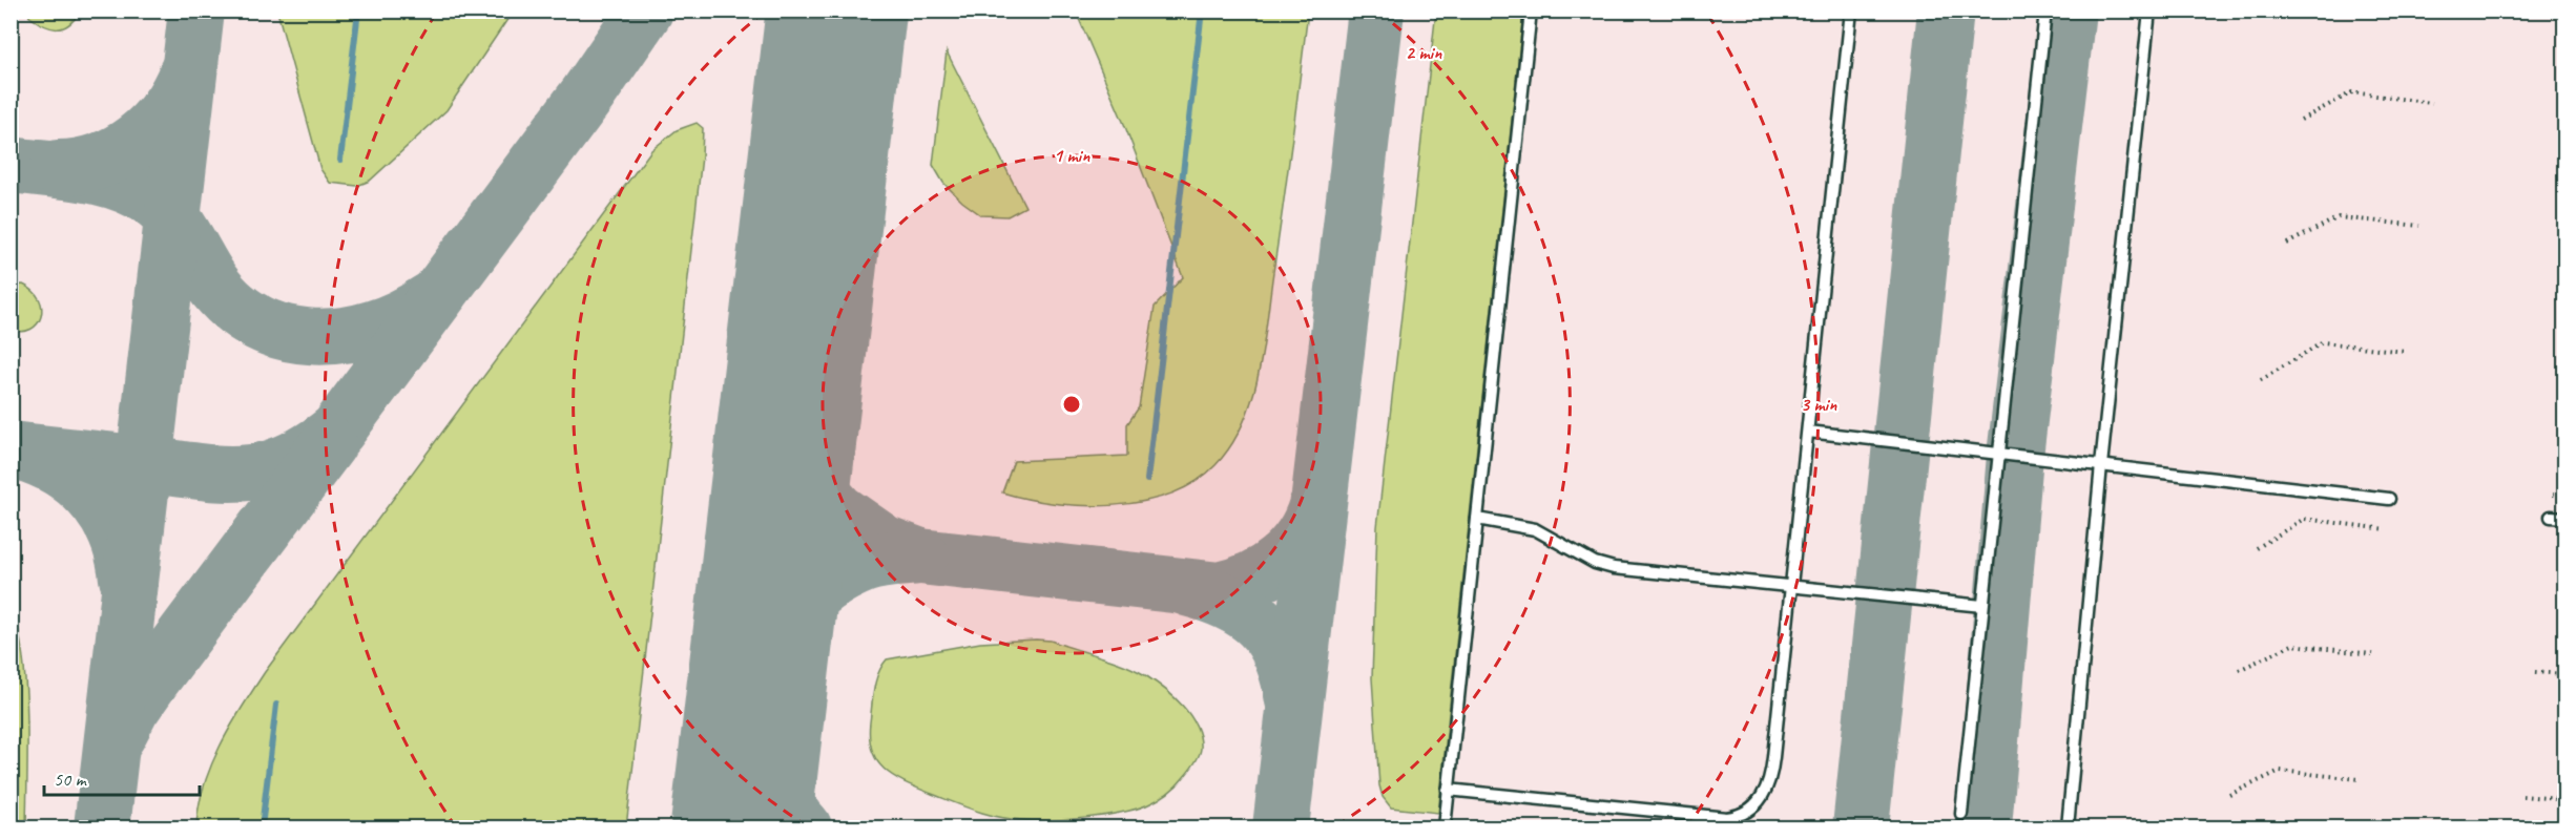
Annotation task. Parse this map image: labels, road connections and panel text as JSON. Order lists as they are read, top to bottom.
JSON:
{
  "scale_bar": "50 m",
  "rings": ["2 min", "1 min", "3 min"]
}
